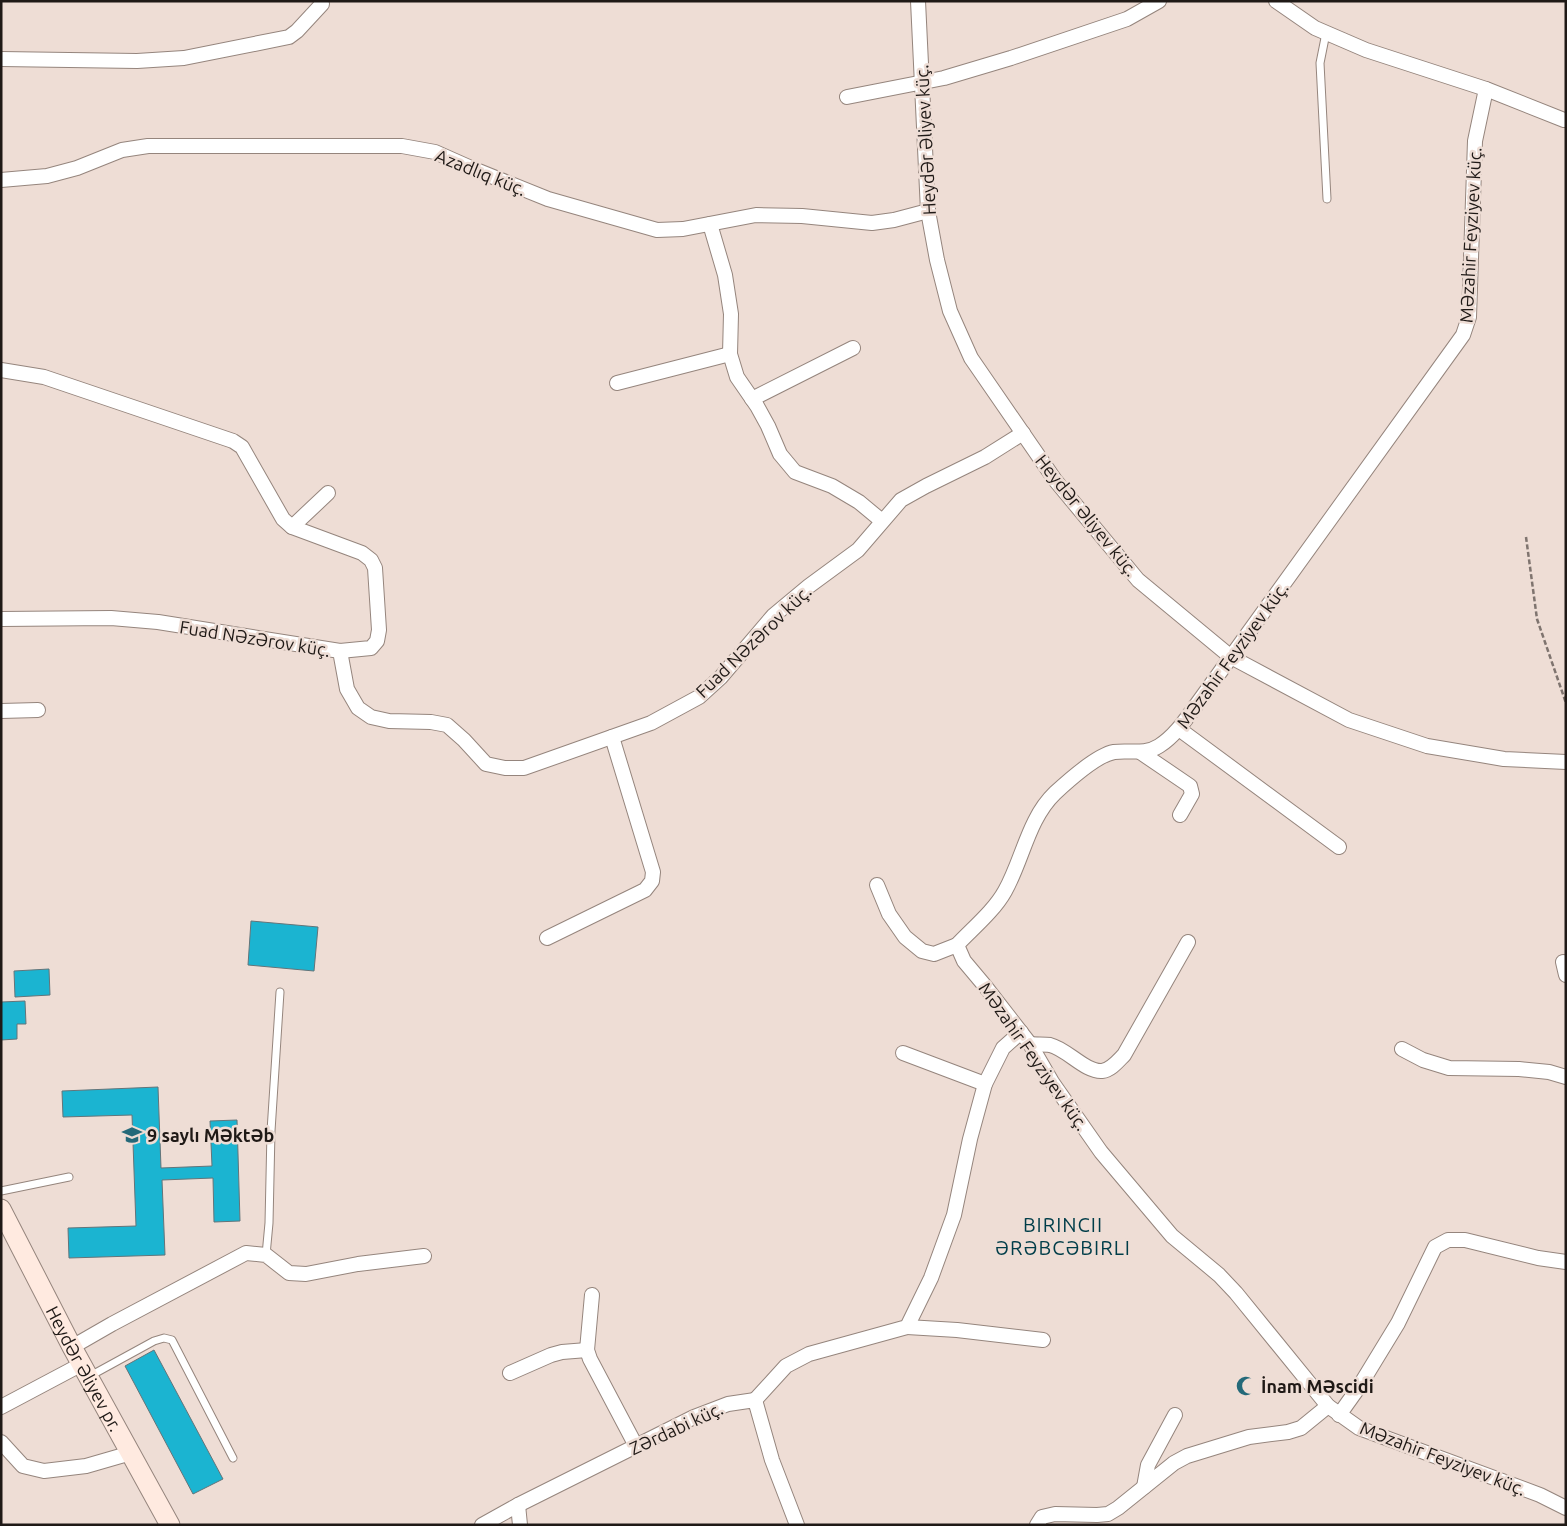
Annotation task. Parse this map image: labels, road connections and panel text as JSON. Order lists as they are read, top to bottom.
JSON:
{
  "streets": {
    "main road": ["Heydər Əliyev pr."],
    "street": [
      "Heydər Əliyev küç.",
      "Azadlıq küç.",
      "Məzahir Feyziyev küç.",
      "Fuad Nəzərov küç.",
      "Zərdabi küç."
    ]
  },
  "crossings": [
    ["Heydər Əliyev küç.", "Azadlıq küç."],
    ["Heydər Əliyev küç.", "Məzahir Feyziyev küç."],
    ["Heydər Əliyev küç.", "Fuad Nəzərov küç."]
  ],
  "districts": ["BIRINCII ƏRƏBCƏBIRLI"],
  "places": {
    "school or university": ["9 saylı Məktəb"],
    "mosque": ["İnam Məscidi"]
  }
}
